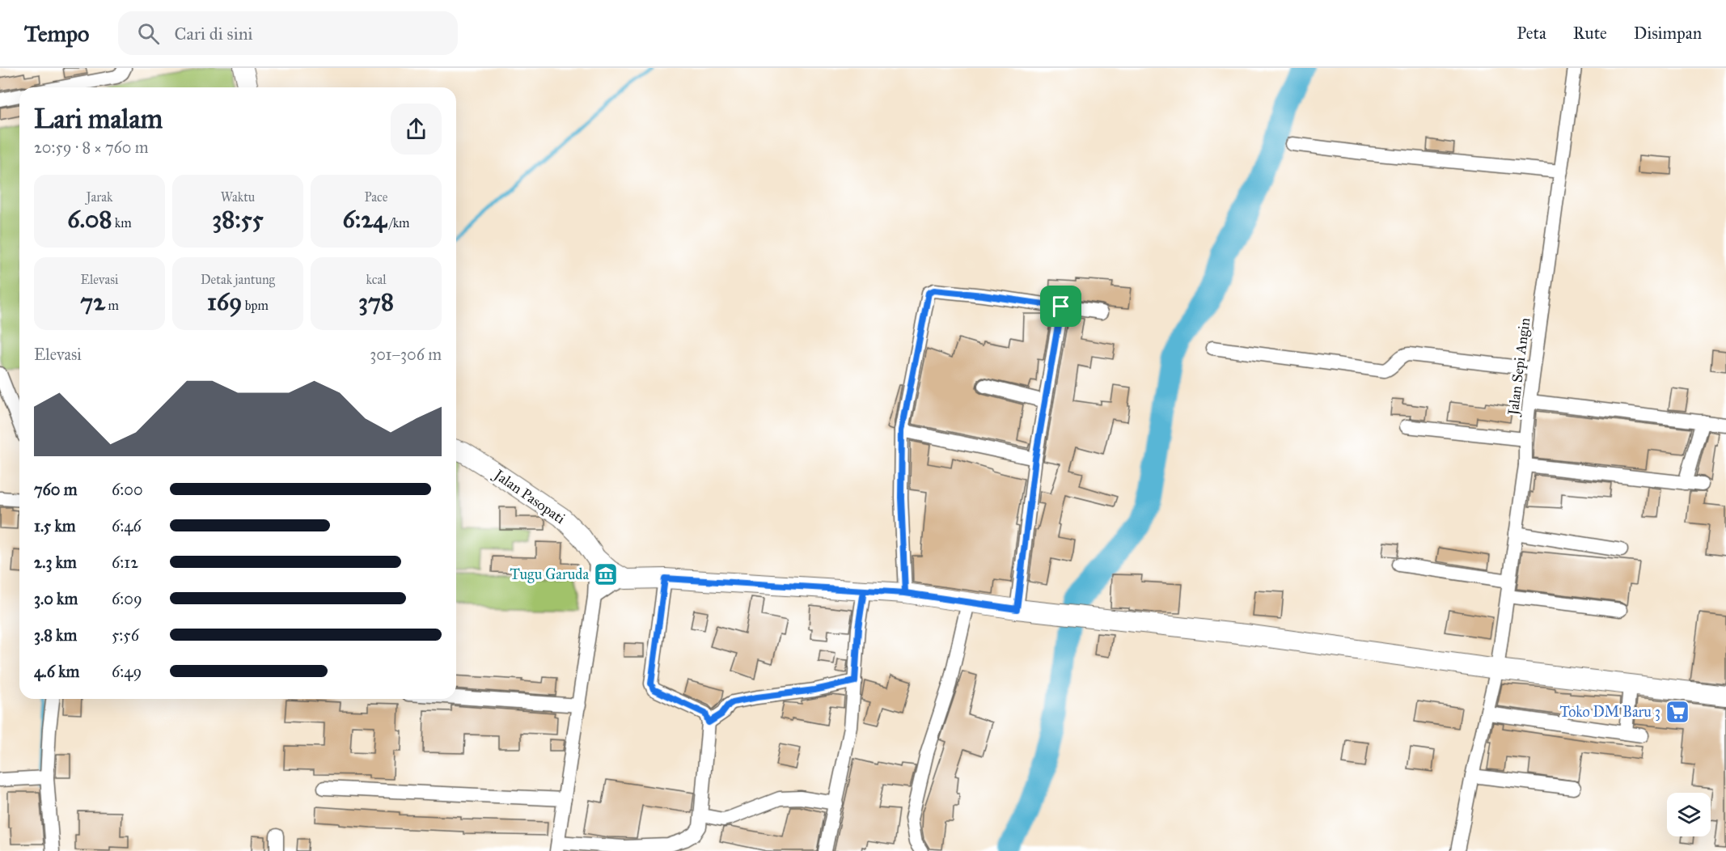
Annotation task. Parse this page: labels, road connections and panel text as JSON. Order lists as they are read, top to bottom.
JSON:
{
  "streets": {
    "street": ["Jalan Sepi Angin", "Jalan Pasopati"]
  },
  "places": {
    "museum": ["Tugu Garuda"],
    "supermarket": ["Toko DM Baru 3"]
  },
  "page": {
    "header": "Tempo",
    "search": "Cari di sini",
    "nav": ["Peta", "Rute", "Disimpan"],
    "heading": ["Lari malam", "20:59 · 8 × 760 m"],
    "stats": [
      ["Jarak", "6.08 km"],
      ["Waktu", "38:55"],
      ["Pace", "6:24 /km"],
      ["Elevasi", "72 m"],
      ["Detak jantung", "169 bpm"],
      ["kcal", "378"]
    ],
    "chart": ["Elevasi", "301–306 m"],
    "list": [
      {
        "name": "760 m",
        "note": "6:00"
      },
      {
        "name": "1.5 km",
        "note": "6:46"
      },
      {
        "name": "2.3 km",
        "note": "6:12"
      },
      {
        "name": "3.0 km",
        "note": "6:09"
      },
      {
        "name": "3.8 km",
        "note": "5:56"
      },
      {
        "name": "4.6 km",
        "note": "6:49"
      }
    ]
  }
}
